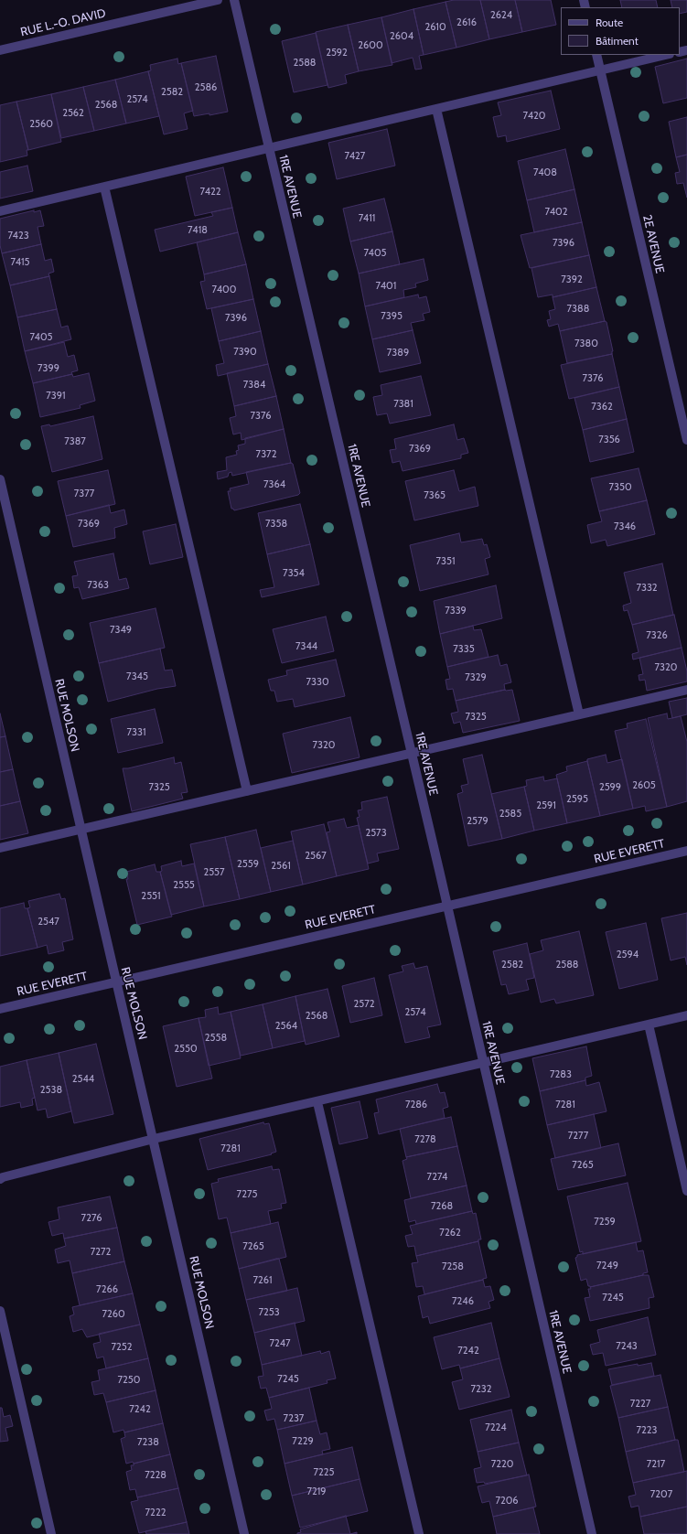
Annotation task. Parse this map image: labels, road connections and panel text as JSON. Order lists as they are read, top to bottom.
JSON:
{
  "streets": {
    "street": [
      "RUE L.-O. DAVID",
      "1RE AVENUE",
      "2E AVENUE",
      "RUE MOLSON",
      "RUE EVERETT"
    ]
  },
  "crossings": [
    ["1RE AVENUE", "RUE EVERETT"],
    ["RUE MOLSON", "RUE EVERETT"]
  ],
  "house_numbers": [
    "2624",
    "2616",
    "2610",
    "2604",
    "2600",
    "2592",
    "2588",
    "2586",
    "2582",
    "2574",
    "2568",
    "2562",
    "7420",
    "2560",
    "7427",
    "7408",
    "7422",
    "7402",
    "7411",
    "7418",
    "7423",
    "7396",
    "7405",
    "7415",
    "7392",
    "7401",
    "7400",
    "7388",
    "7395",
    "7396",
    "7405",
    "7380",
    "7390",
    "7389",
    "7399",
    "7376",
    "7384",
    "7391",
    "7381",
    "7362",
    "7376",
    "7356",
    "7387",
    "7369",
    "7372",
    "7364",
    "7350",
    "7377",
    "7365",
    "7369",
    "7358",
    "7346",
    "7351",
    "7354",
    "7363",
    "7332",
    "7339",
    "7349",
    "7326",
    "7344",
    "7335",
    "7320",
    "7345",
    "7329",
    "7330",
    "7325",
    "7331",
    "7320",
    "2605",
    "7325",
    "2599",
    "2595",
    "2591",
    "2585",
    "2579",
    "2573",
    "2567",
    "2559",
    "2561",
    "2557",
    "2555",
    "2551",
    "2547",
    "2594",
    "2582",
    "2588",
    "2572",
    "2574",
    "2568",
    "2564",
    "2558",
    "2550",
    "7283",
    "2544",
    "2538",
    "7286",
    "7281",
    "7277",
    "7278",
    "7281",
    "7265",
    "7274",
    "7275",
    "7268",
    "7276",
    "7259",
    "7262",
    "7265",
    "7272",
    "7249",
    "7258",
    "7261",
    "7266",
    "7245",
    "7246",
    "7253",
    "7260",
    "7247",
    "7243",
    "7252",
    "7242",
    "7245",
    "7250",
    "7232",
    "7227",
    "7242",
    "7237",
    "7224",
    "7223",
    "7229",
    "7238",
    "7220",
    "7217",
    "7225",
    "7228",
    "7219",
    "7207",
    "7206",
    "7222"
  ],
  "legend": ["Route", "Bâtiment"]
}
